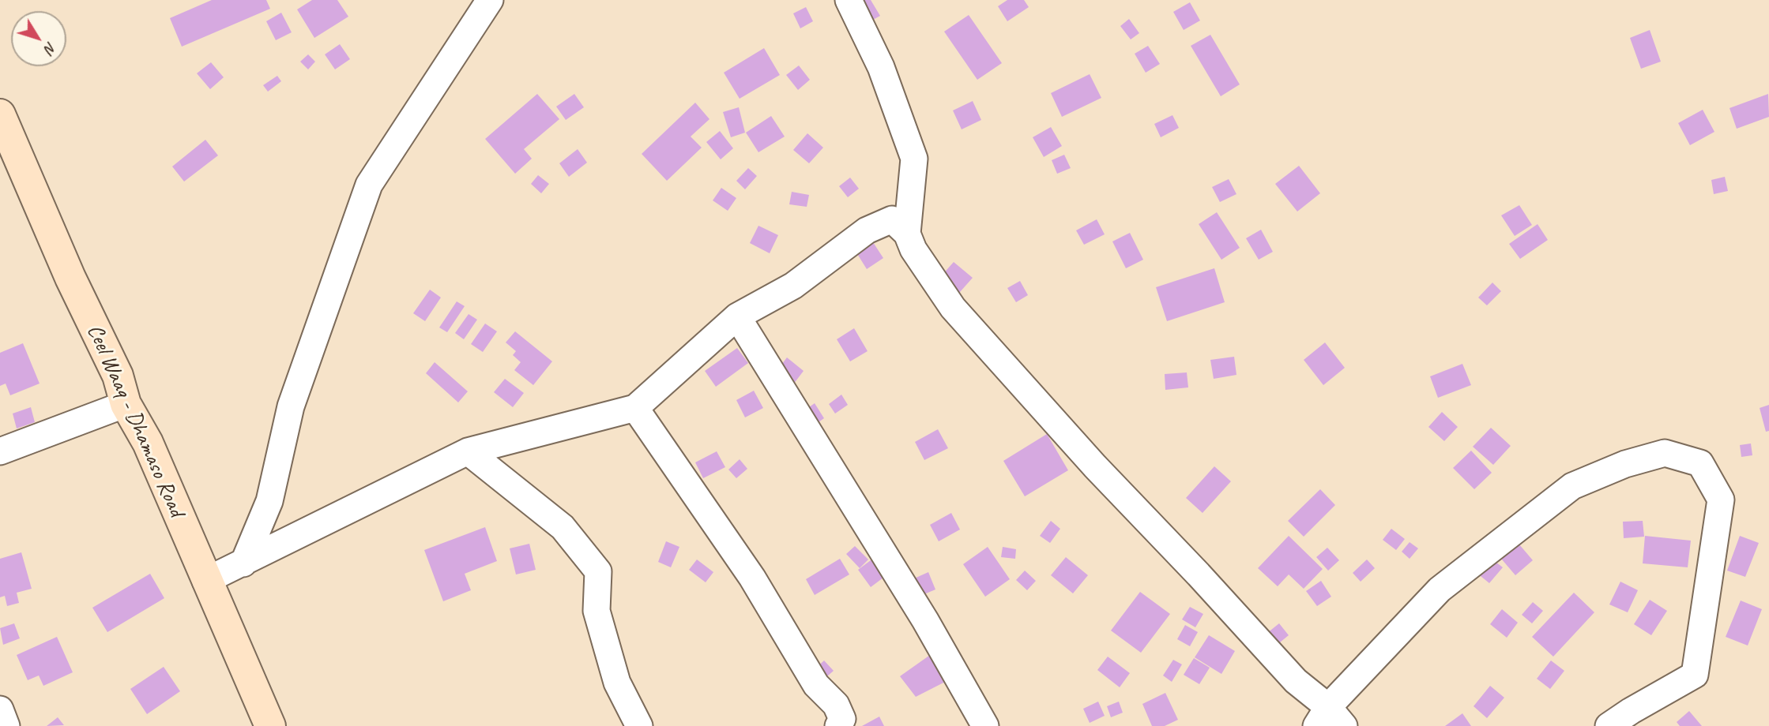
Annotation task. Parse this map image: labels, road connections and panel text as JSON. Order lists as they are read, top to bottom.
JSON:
{
  "streets": {
    "main road": ["Ceel Waaq - Dhamaso Road"]
  },
  "north": "bottom right"
}
